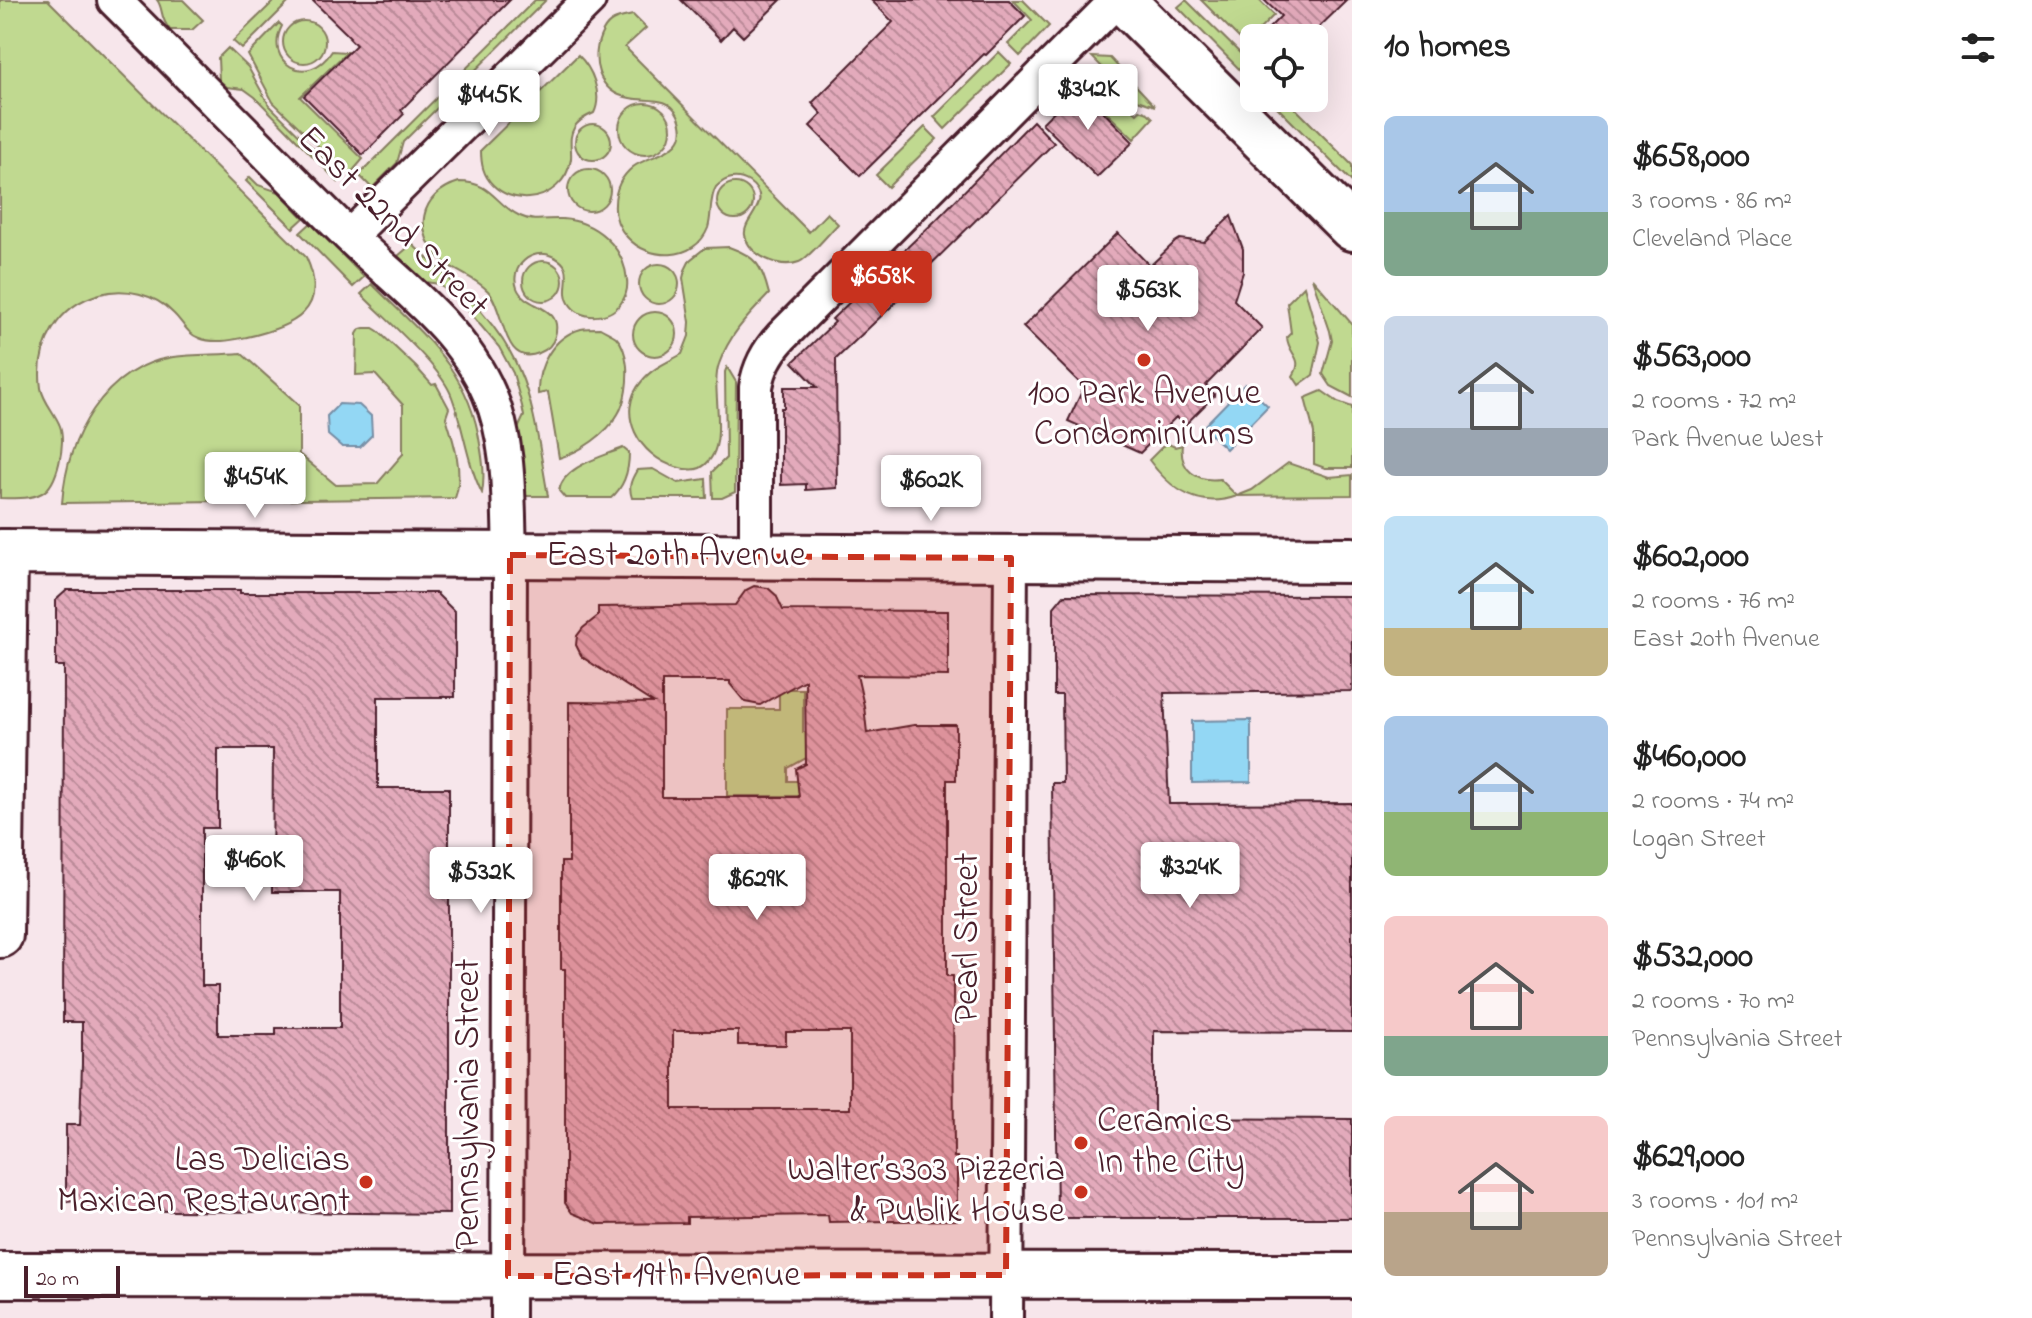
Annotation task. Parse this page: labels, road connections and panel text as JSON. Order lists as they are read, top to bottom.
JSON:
{
  "streets": {
    "street": [
      "East 22nd Street",
      "East 20th Avenue",
      "Pearl Street",
      "Pennsylvania Street",
      "East 19th Avenue"
    ]
  },
  "crossings": [
    ["East 22nd Street", "East 20th Avenue"],
    ["East 22nd Street", "Pennsylvania Street"],
    ["East 20th Avenue", "Pearl Street"],
    ["East 20th Avenue", "Pennsylvania Street"],
    ["Pearl Street", "East 19th Avenue"],
    ["Pennsylvania Street", "East 19th Avenue"]
  ],
  "places": [
    "100 Park Avenue Condominiums",
    "Ceramics In the City",
    "Las Delicias Maxican Restaurant",
    "Walter’s303 Pizzeria & Publik House"
  ],
  "scale_bar": "20 m",
  "page": {
    "heading": "10 homes",
    "price": [
      "$342K",
      "$445K",
      "$658K",
      "$563K",
      "$454K",
      "$602K",
      "$460K",
      "$324K",
      "$532K",
      "$629K"
    ],
    "list": [
      {
        "name": "$658,000",
        "note": "3 rooms · 86 m² · Cleveland Place"
      },
      {
        "name": "$563,000",
        "note": "2 rooms · 72 m² · Park Avenue West"
      },
      {
        "name": "$602,000",
        "note": "2 rooms · 76 m² · East 20th Avenue"
      },
      {
        "name": "$460,000",
        "note": "2 rooms · 74 m² · Logan Street"
      },
      {
        "name": "$532,000",
        "note": "2 rooms · 70 m² · Pennsylvania Street"
      },
      {
        "name": "$629,000",
        "note": "3 rooms · 101 m² · Pennsylvania Street"
      }
    ],
    "scale": "20 m"
  }
}
